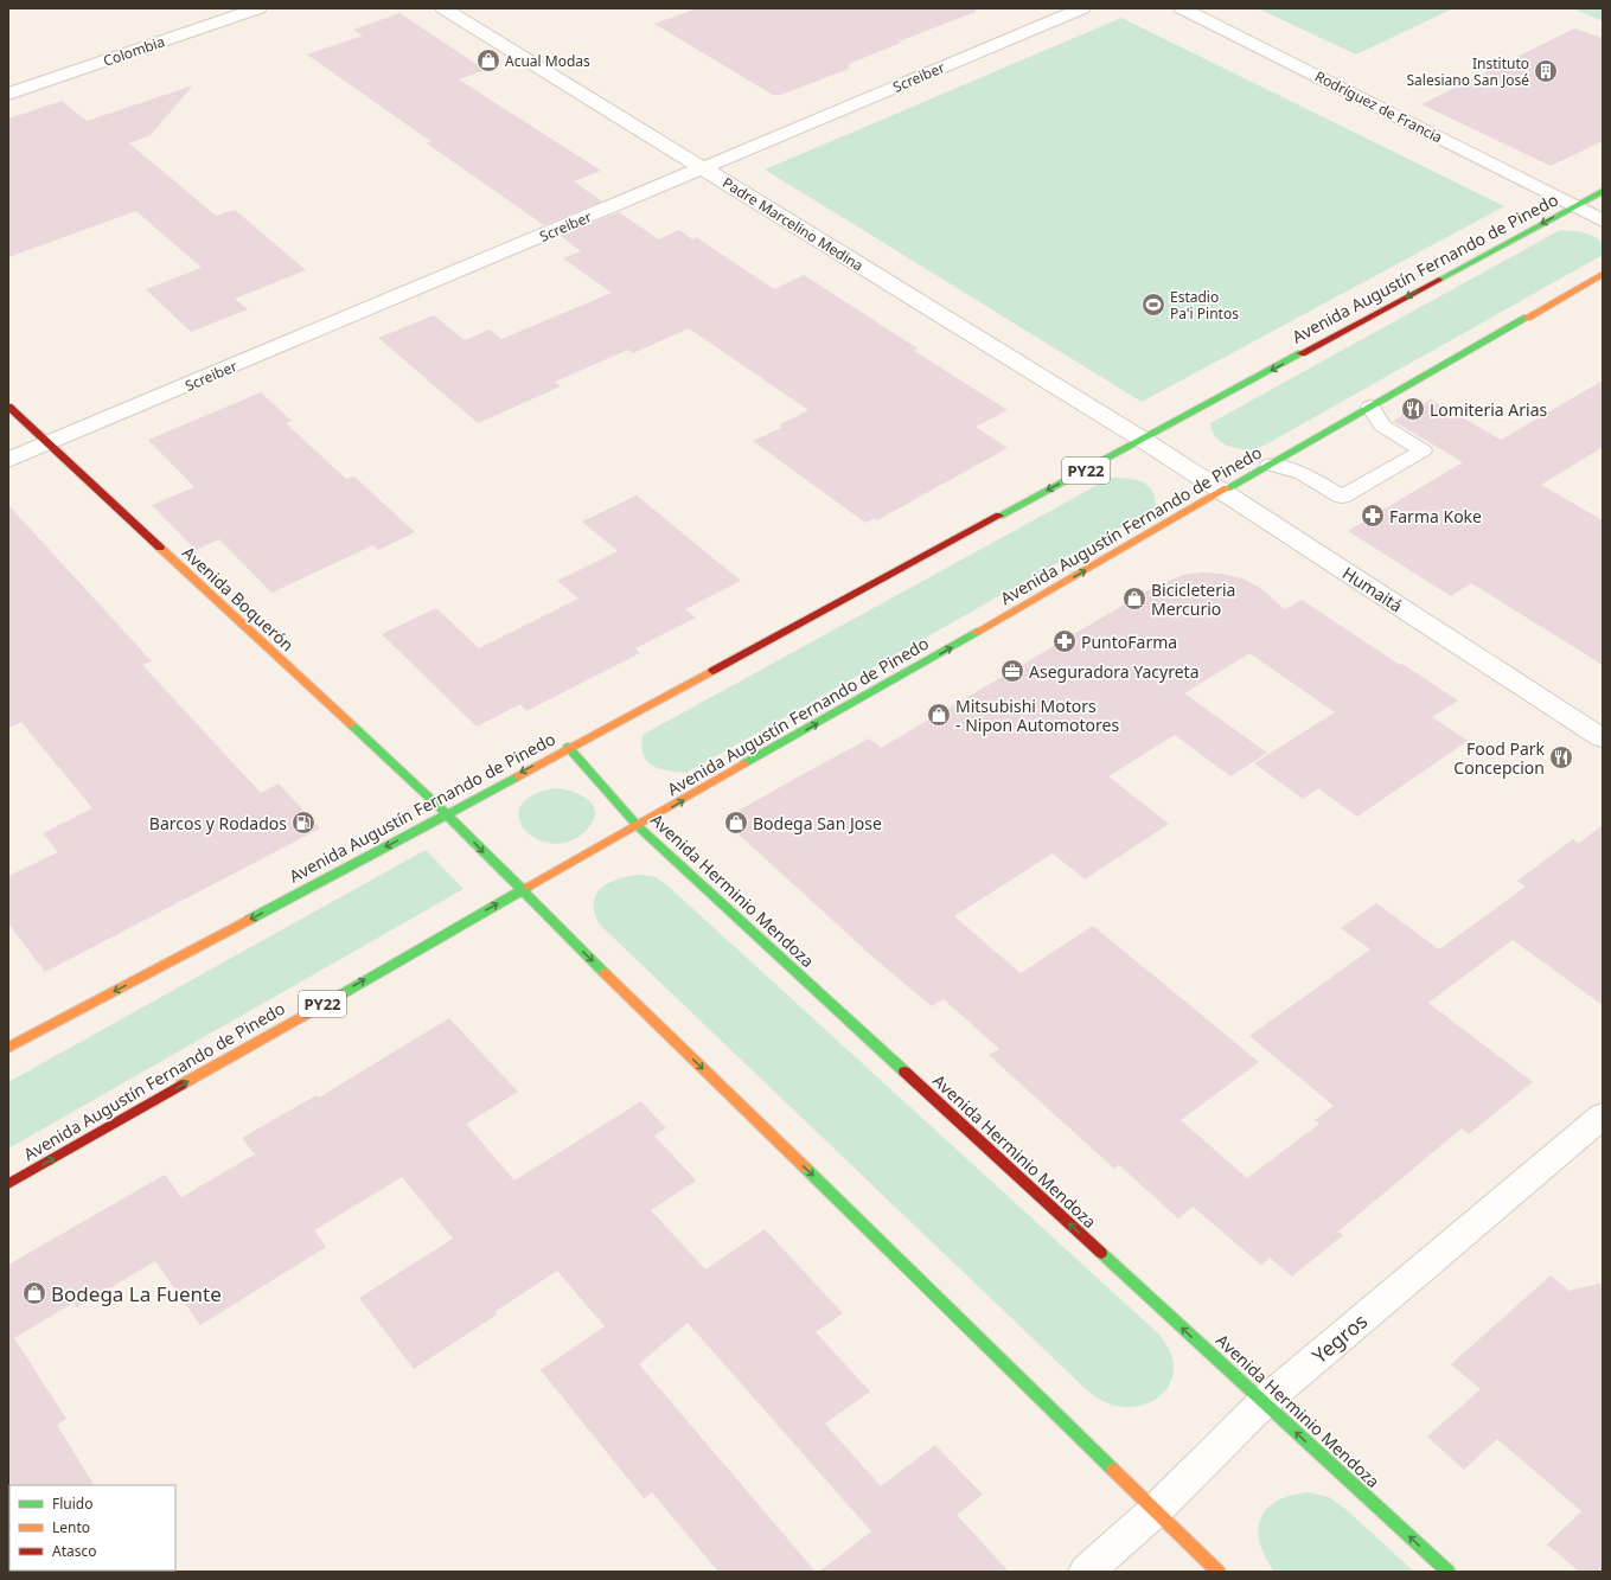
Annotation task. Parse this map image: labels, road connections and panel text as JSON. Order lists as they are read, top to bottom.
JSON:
{
  "streets": {
    "main road": [
      "Avenida Augustín Fernando de Pinedo",
      "PY22",
      "Avenida Boquerón",
      "Avenida Herminio Mendoza"
    ],
    "street": [
      "Colombia",
      "Screiber",
      "Rodríguez de Francia",
      "Padre Marcelino Medina",
      "Humaitá",
      "Yegros"
    ]
  },
  "crossings": [
    ["Screiber", "Padre Marcelino Medina"],
    ["Screiber", "Avenida Boquerón"],
    ["Rodríguez de Francia", "Avenida Augustín Fernando de Pinedo"],
    ["Padre Marcelino Medina", "Avenida Augustín Fernando de Pinedo"],
    ["Padre Marcelino Medina", "Humaitá"],
    ["Avenida Augustín Fernando de Pinedo", "Humaitá"],
    ["Avenida Augustín Fernando de Pinedo", "Avenida Boquerón"],
    ["Avenida Augustín Fernando de Pinedo", "Avenida Herminio Mendoza"],
    ["Avenida Herminio Mendoza", "Yegros"]
  ],
  "one_way": ["Avenida Herminio Mendoza"],
  "places": {
    "shop": [
      "Acual Modas",
      "Bicicleteria Mercurio",
      "Mitsubishi Motors - Nipon Automotores",
      "Bodega San Jose",
      "Bodega La Fuente"
    ],
    "building": ["Instituto Salesiano San José"],
    "sports": ["Estadio Pa'i Pintos"],
    "restaurant": ["Lomiteria Arias", "Food Park Concepcion"],
    "pharmacy": ["Farma Koke", "PuntoFarma"],
    "office": ["Aseguradora Yacyreta"],
    "fuel station": ["Barcos y Rodados"]
  },
  "legend": ["Fluido", "Lento", "Atasco"]
}
